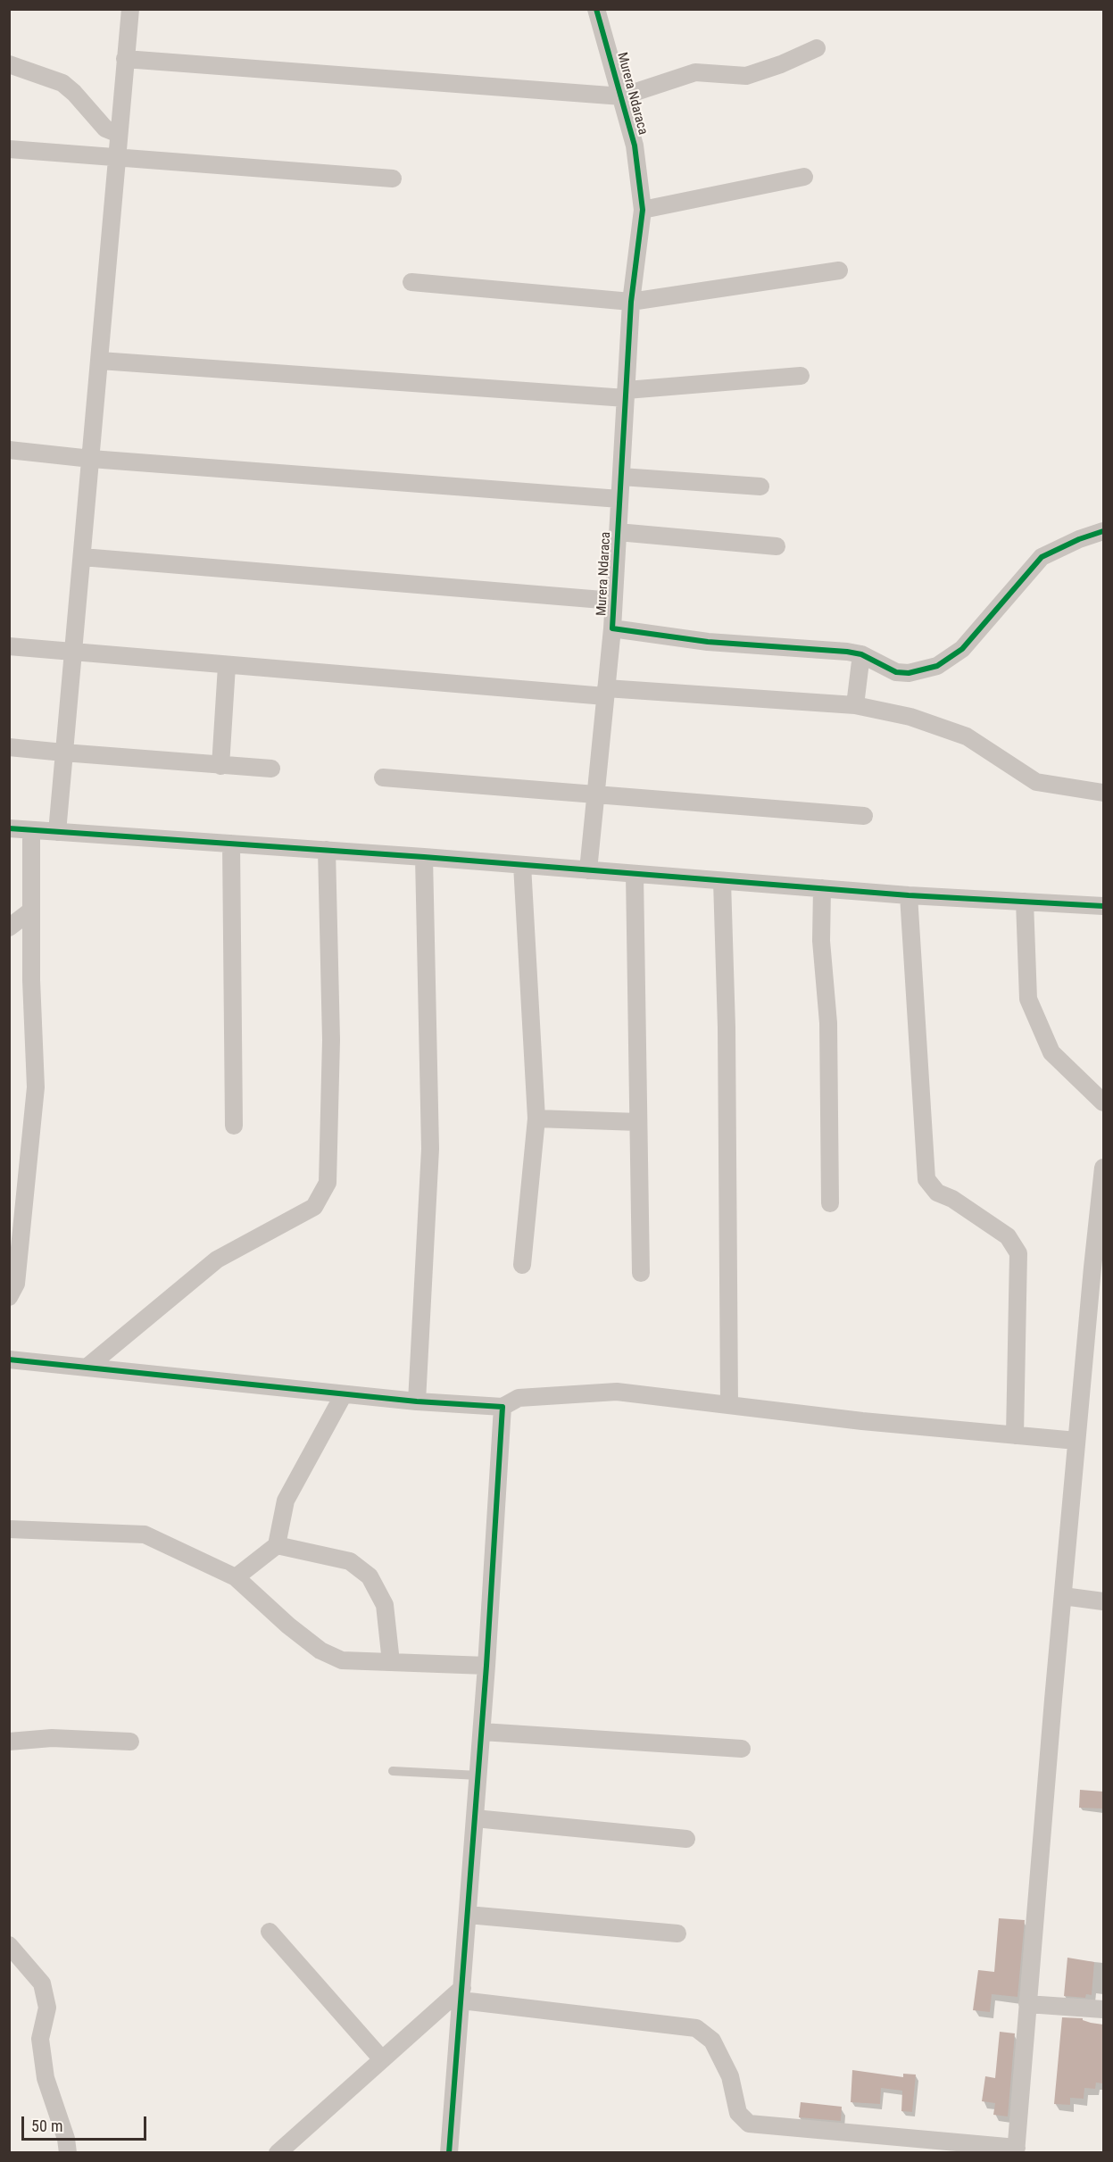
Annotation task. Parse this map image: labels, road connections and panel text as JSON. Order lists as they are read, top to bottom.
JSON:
{
  "streets": {
    "street": ["Murera Ndaraca"]
  },
  "scale_bar": "50 m"
}
